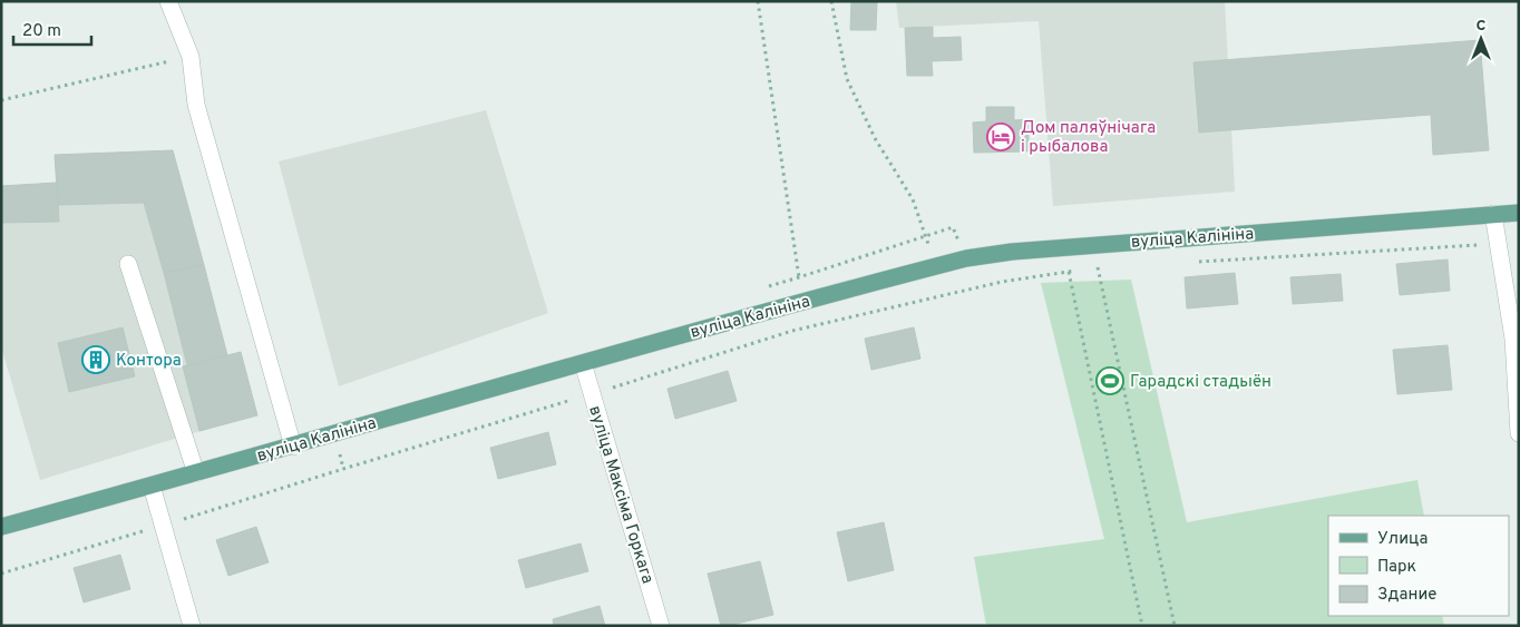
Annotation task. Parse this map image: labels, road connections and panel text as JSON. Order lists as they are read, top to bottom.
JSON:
{
  "streets": {
    "main road": ["вуліца Калініна"],
    "street": ["вуліца Максіма Горкага"]
  },
  "crossings": [
    ["вуліца Калініна", "вуліца Максіма Горкага"]
  ],
  "places": {
    "hotel": ["Дом паляўнічага і рыбалова"],
    "building": ["Контора"],
    "sports": ["Гарадскі стадыён"]
  },
  "legend": ["Улица", "Парк", "Здание"],
  "scale_bar": "20 m",
  "north": "top"
}
